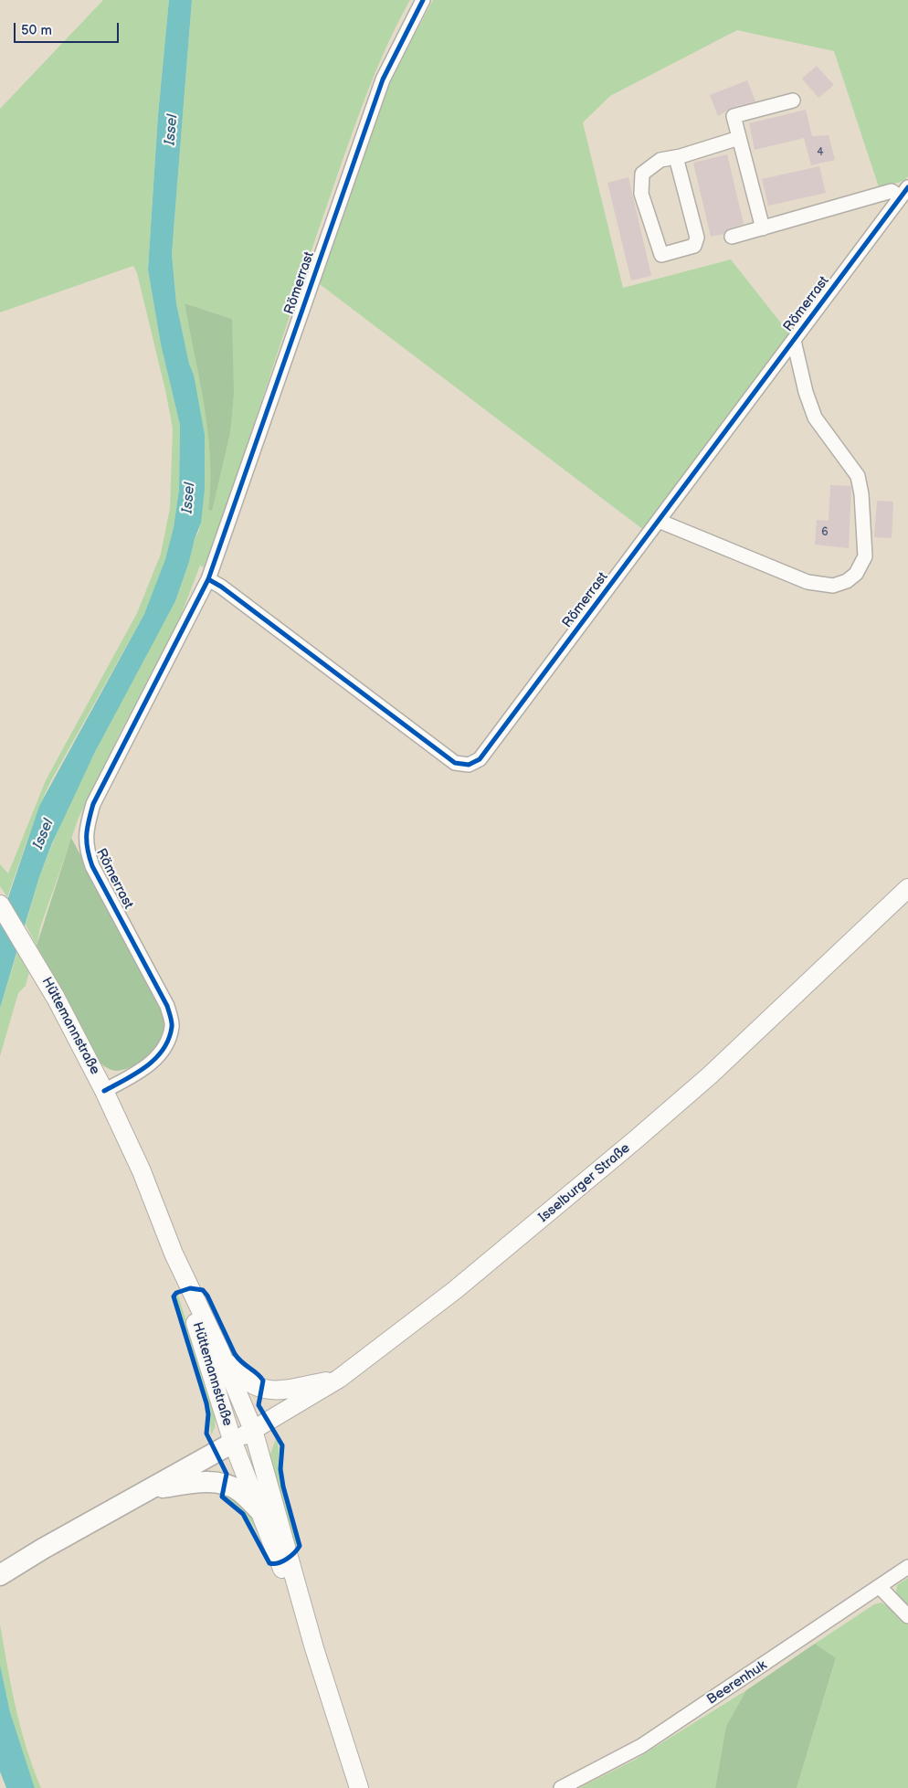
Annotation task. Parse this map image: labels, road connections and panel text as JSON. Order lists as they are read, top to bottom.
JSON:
{
  "streets": {
    "main road": ["Hüttemannstraße", "Isselburger Straße"],
    "street": ["Römerrast", "Beerenhuk"]
  },
  "crossings": [
    ["Römerrast", "Hüttemannstraße"],
    ["Hüttemannstraße", "Isselburger Straße"]
  ],
  "water": ["Issel"],
  "house_numbers": ["4", "6"],
  "scale_bar": "50 m"
}
